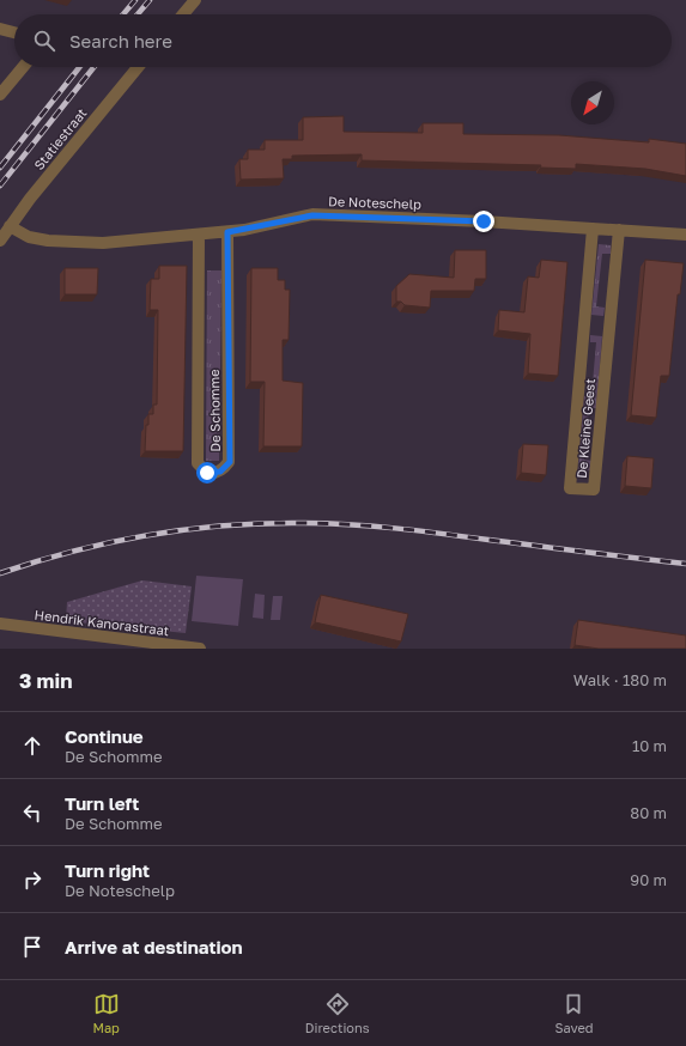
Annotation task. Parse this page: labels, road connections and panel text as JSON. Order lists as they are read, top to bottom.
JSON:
{
  "streets": {
    "street": [
      "Statiestraat",
      "De Noteschelp",
      "De Schomme",
      "De Kleine Geest",
      "Hendrik Kanorastraat"
    ]
  },
  "crossings": [
    ["Statiestraat", "De Noteschelp"],
    ["De Noteschelp", "De Schomme"],
    ["De Noteschelp", "De Kleine Geest"]
  ],
  "north": "bottom left",
  "page": {
    "search": "Search here",
    "heading": ["3 min", "Walk · 180 m"],
    "list": [
      ["Continue", "De Schomme", "10 m"],
      ["Turn left", "De Schomme", "80 m"],
      ["Turn right", "De Noteschelp", "90 m"],
      "Arrive at destination"
    ],
    "nav": ["Map", "Directions", "Saved"]
  }
}
